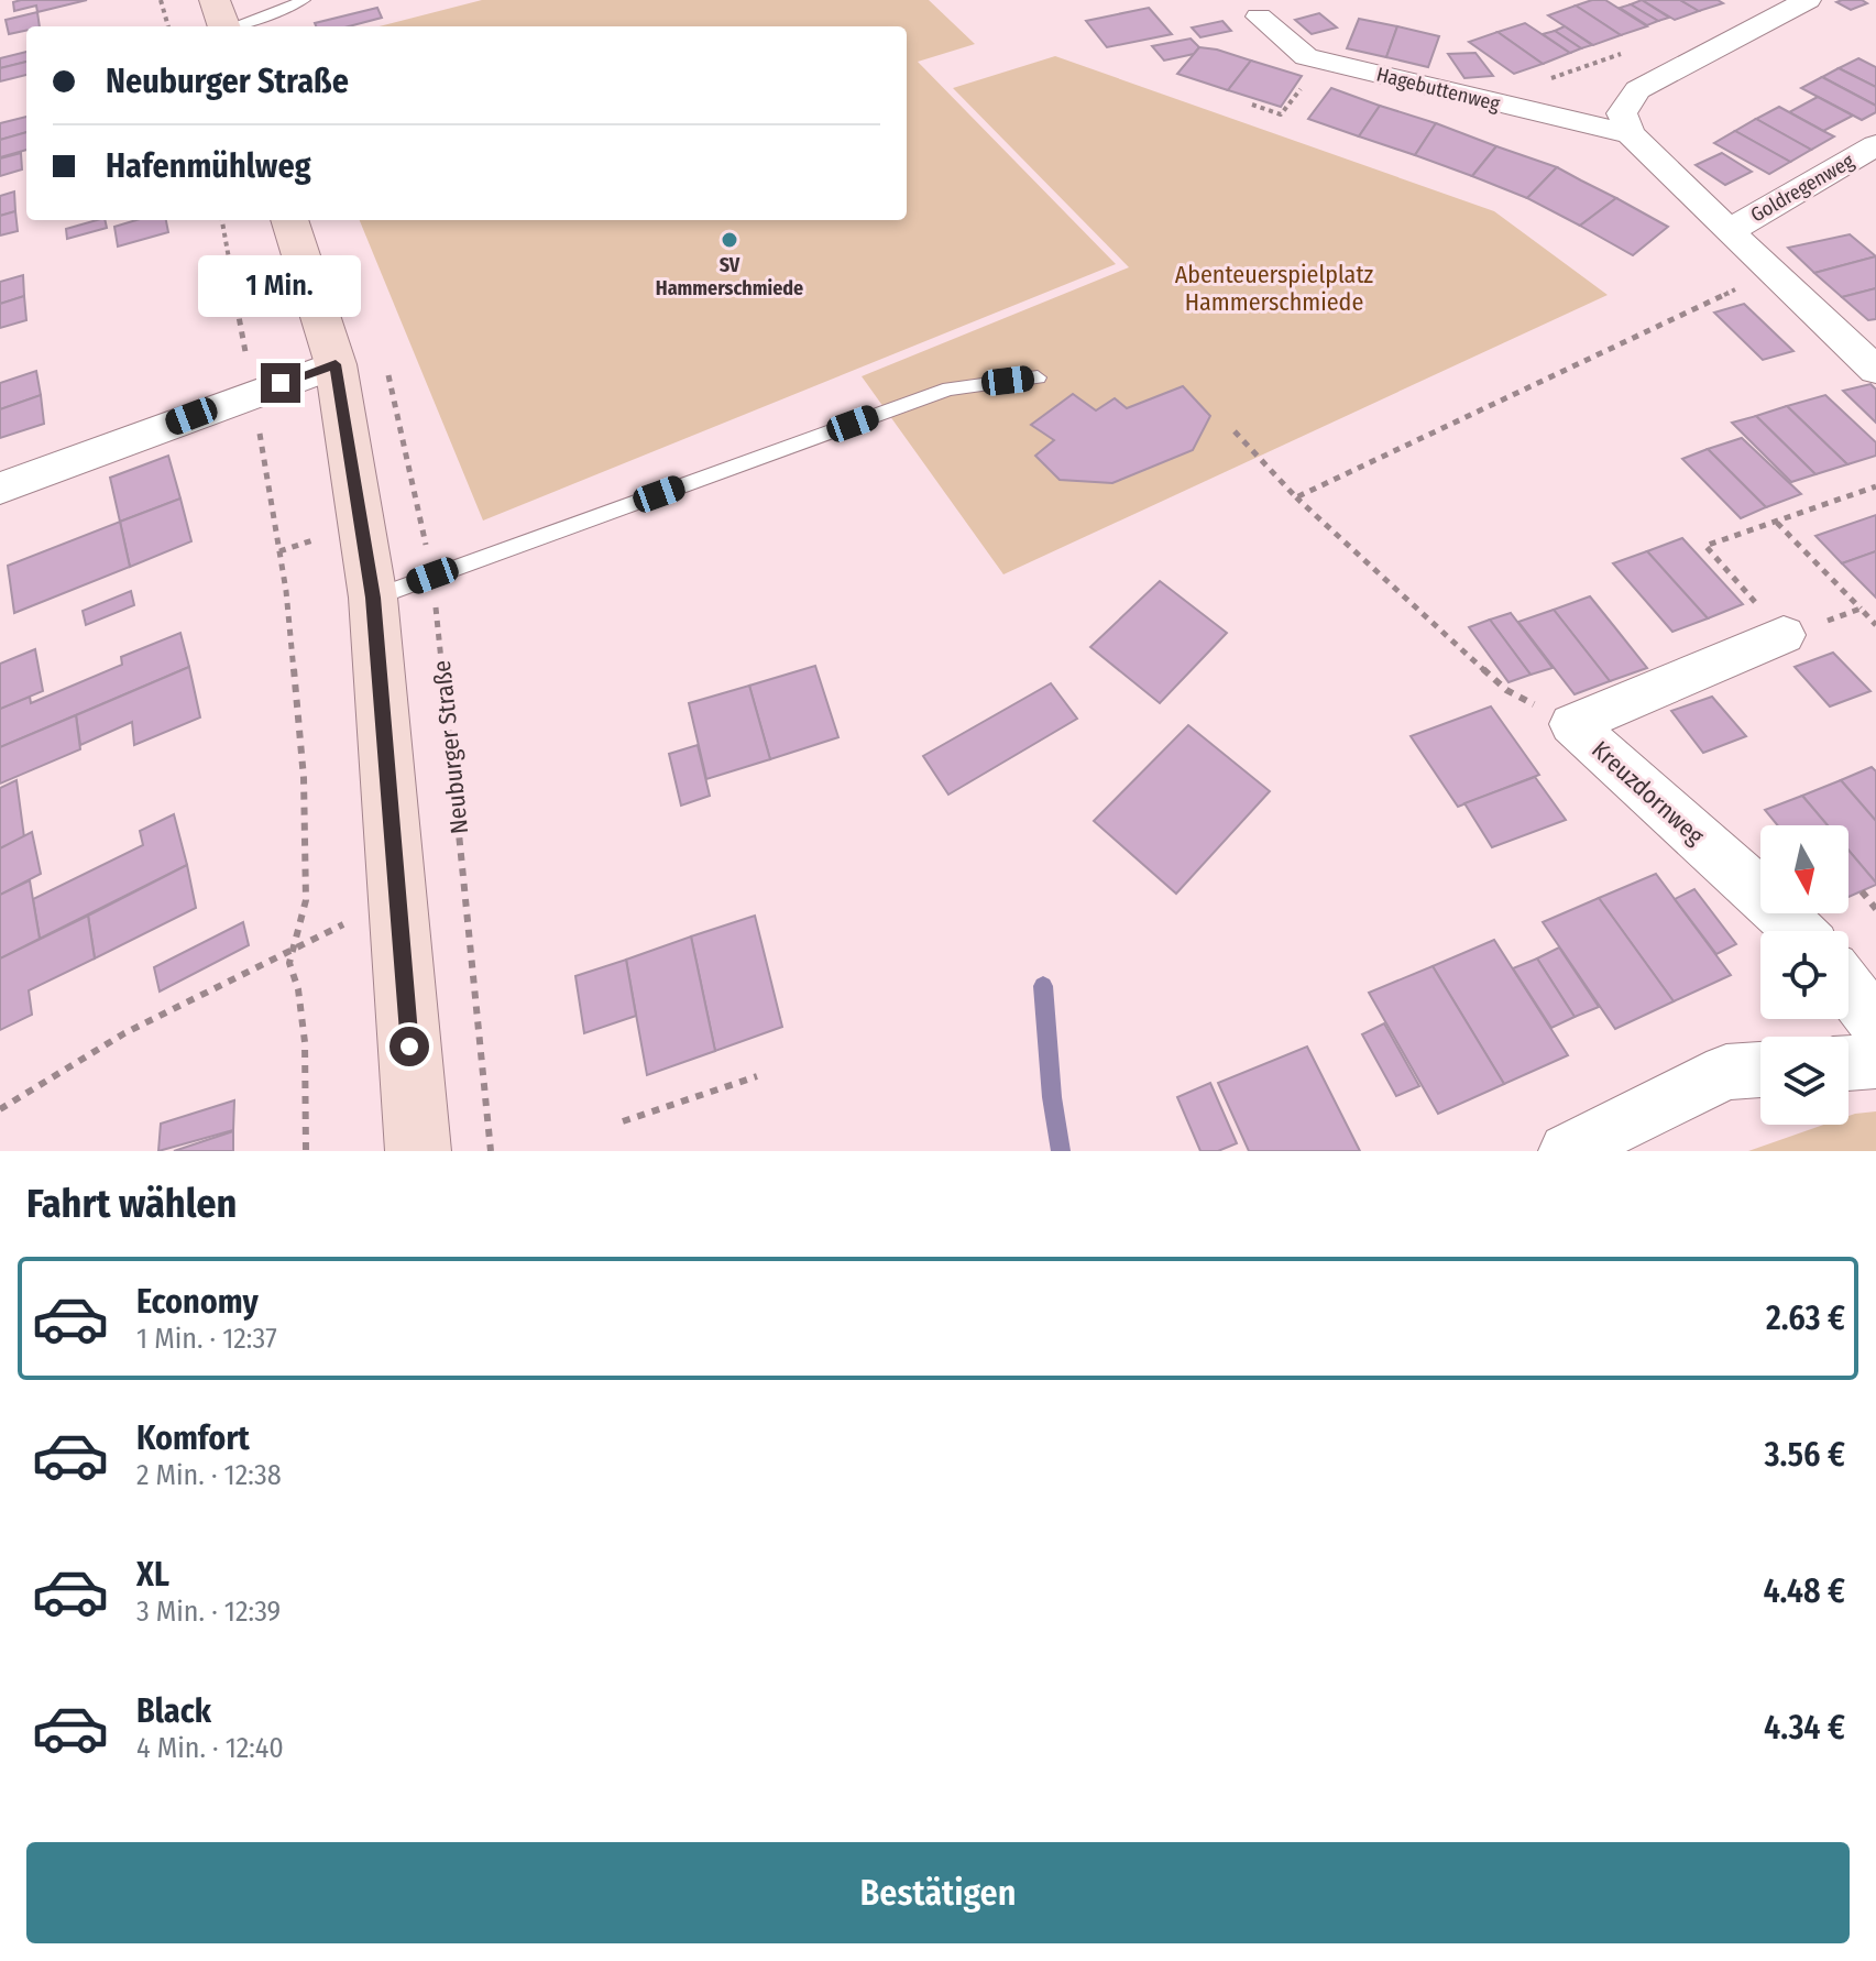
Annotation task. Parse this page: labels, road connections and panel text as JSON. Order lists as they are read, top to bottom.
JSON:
{
  "streets": {
    "street": ["Hagebuttenweg", "Goldregenweg", "Kreuzdornweg"],
    "path": ["Neuburger Straße"]
  },
  "parks": ["Abenteuerspielplatz Hammerschmiede"],
  "places": ["SV Hammerschmiede"],
  "north": "bottom",
  "page": {
    "banner": ["Neuburger Straße", "Hafenmühlweg"],
    "bubble": "1 Min.",
    "heading": "Fahrt wählen",
    "list": [
      {
        "name": "Economy",
        "note": "1 Min. · 12:37",
        "value": "2.63 €"
      },
      {
        "name": "Komfort",
        "note": "2 Min. · 12:38",
        "value": "3.56 €"
      },
      {
        "name": "XL",
        "note": "3 Min. · 12:39",
        "value": "4.48 €"
      },
      {
        "name": "Black",
        "note": "4 Min. · 12:40",
        "value": "4.34 €"
      }
    ],
    "buttons": "Bestätigen"
  }
}
